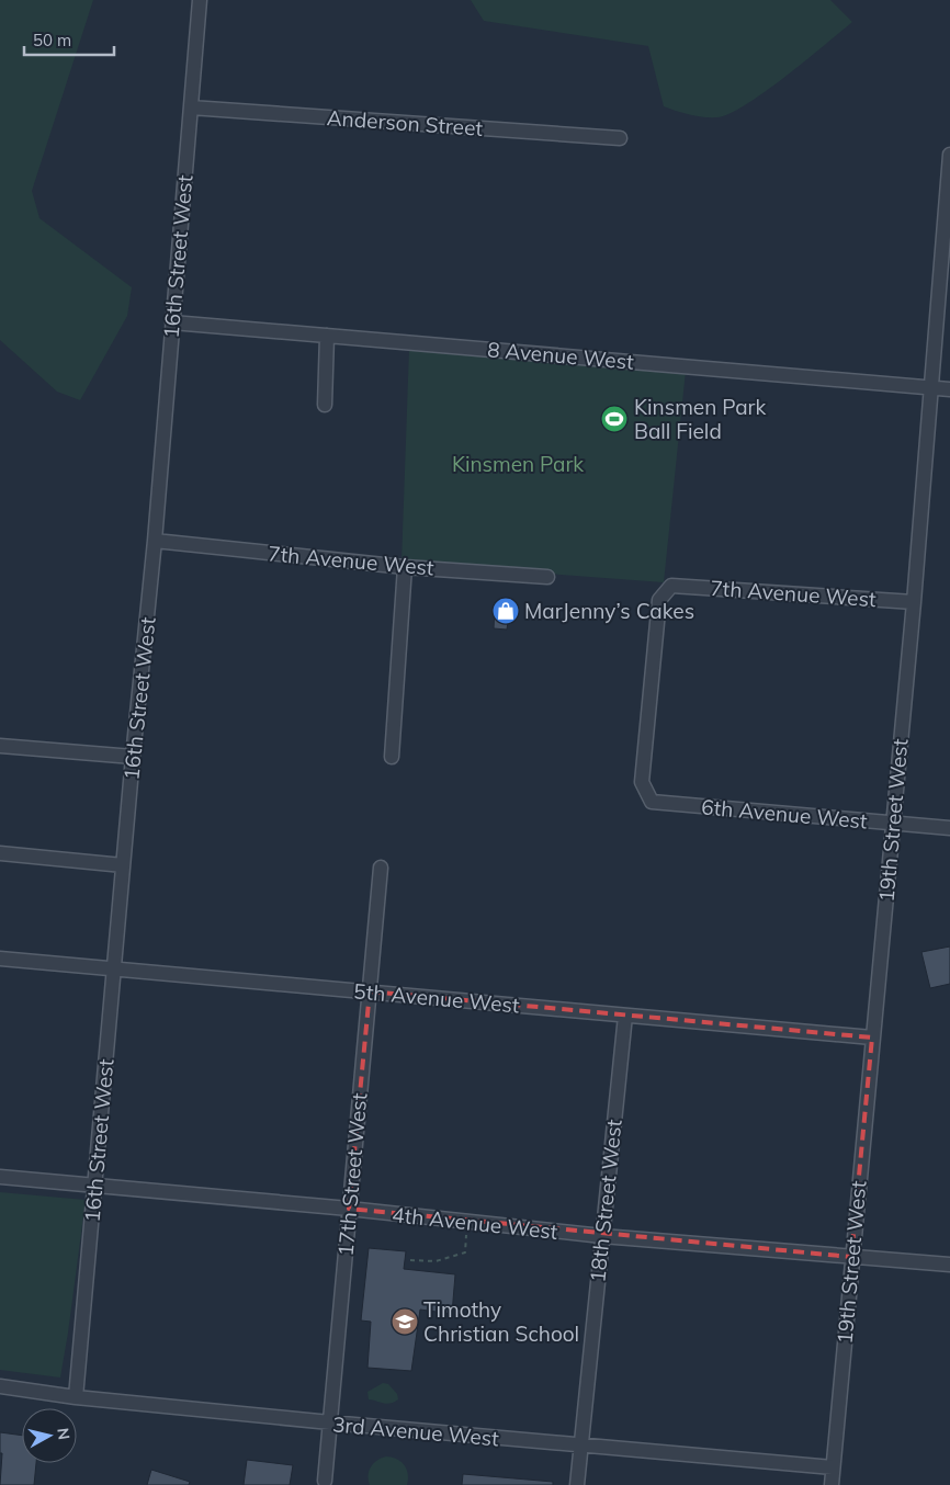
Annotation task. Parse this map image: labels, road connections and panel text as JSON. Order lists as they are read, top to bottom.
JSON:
{
  "streets": {
    "street": [
      "Anderson Street",
      "16th Street West",
      "8 Avenue West",
      "7th Avenue West",
      "6th Avenue West",
      "19th Street West",
      "5th Avenue West",
      "17th Street West",
      "18th Street West",
      "4th Avenue West",
      "3rd Avenue West"
    ]
  },
  "crossings": [
    ["Anderson Street", "16th Street West"],
    ["16th Street West", "8 Avenue West"],
    ["16th Street West", "7th Avenue West"],
    ["16th Street West", "5th Avenue West"],
    ["16th Street West", "4th Avenue West"],
    ["16th Street West", "3rd Avenue West"],
    ["8 Avenue West", "19th Street West"],
    ["7th Avenue West", "6th Avenue West"],
    ["7th Avenue West", "19th Street West"],
    ["6th Avenue West", "19th Street West"],
    ["19th Street West", "5th Avenue West"],
    ["19th Street West", "4th Avenue West"],
    ["19th Street West", "3rd Avenue West"],
    ["5th Avenue West", "17th Street West"],
    ["5th Avenue West", "18th Street West"],
    ["17th Street West", "4th Avenue West"],
    ["17th Street West", "3rd Avenue West"],
    ["18th Street West", "4th Avenue West"],
    ["18th Street West", "3rd Avenue West"]
  ],
  "parks": ["Kinsmen Park"],
  "places": {
    "sports": ["Kinsmen Park Ball Field"],
    "shop": ["MarJenny’s Cakes"],
    "school or university": ["Timothy Christian School"]
  },
  "scale_bar": "50 m",
  "north": "right"
}
